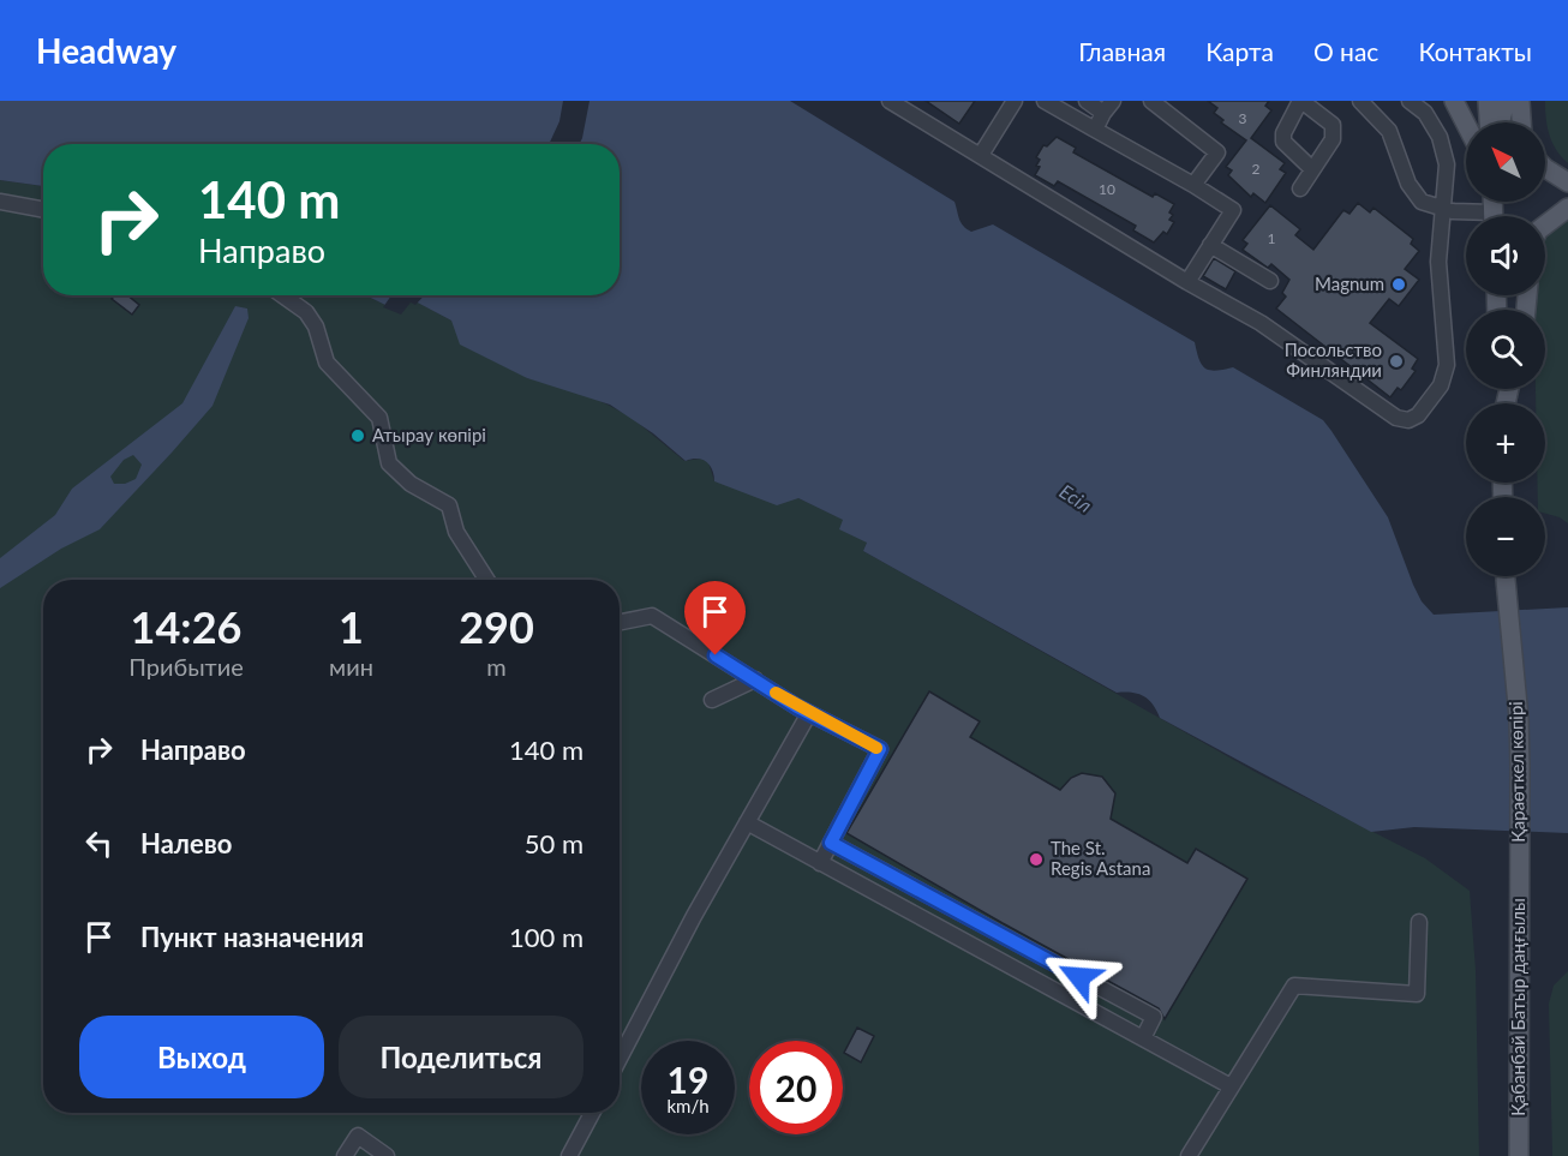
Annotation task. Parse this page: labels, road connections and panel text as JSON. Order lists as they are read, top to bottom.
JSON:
{
  "streets": {
    "main road": ["Қараөткел көпірі", "Қабанбай Батыр даңғылы"]
  },
  "crossings": [
    ["Қараөткел көпірі", "Қабанбай Батыр даңғылы"]
  ],
  "water": ["Есіл"],
  "places": [
    "Magnum",
    "Посольство Финляндии",
    "Атырау көпірі",
    "The St. Regis Astana"
  ],
  "house_numbers": [
    "3",
    "2",
    "10",
    "1"
  ],
  "north": "top left",
  "page": {
    "header": "Headway",
    "nav": [
      "Главная",
      "Карта",
      "О нас",
      "Контакты"
    ],
    "map_buttons": ["+", "−"],
    "turn": ["140 m", "Направо"],
    "eta": [
      "14:26",
      "Прибытие",
      "1",
      "мин",
      "290",
      "m"
    ],
    "list": [
      {
        "name": "Направо",
        "value": "140 m"
      },
      {
        "name": "Налево",
        "value": "50 m"
      },
      {
        "name": "Пункт назначения",
        "value": "100 m"
      }
    ],
    "buttons": ["Выход", "Поделиться"],
    "speed": "19 km/h",
    "limit": "20"
  }
}
